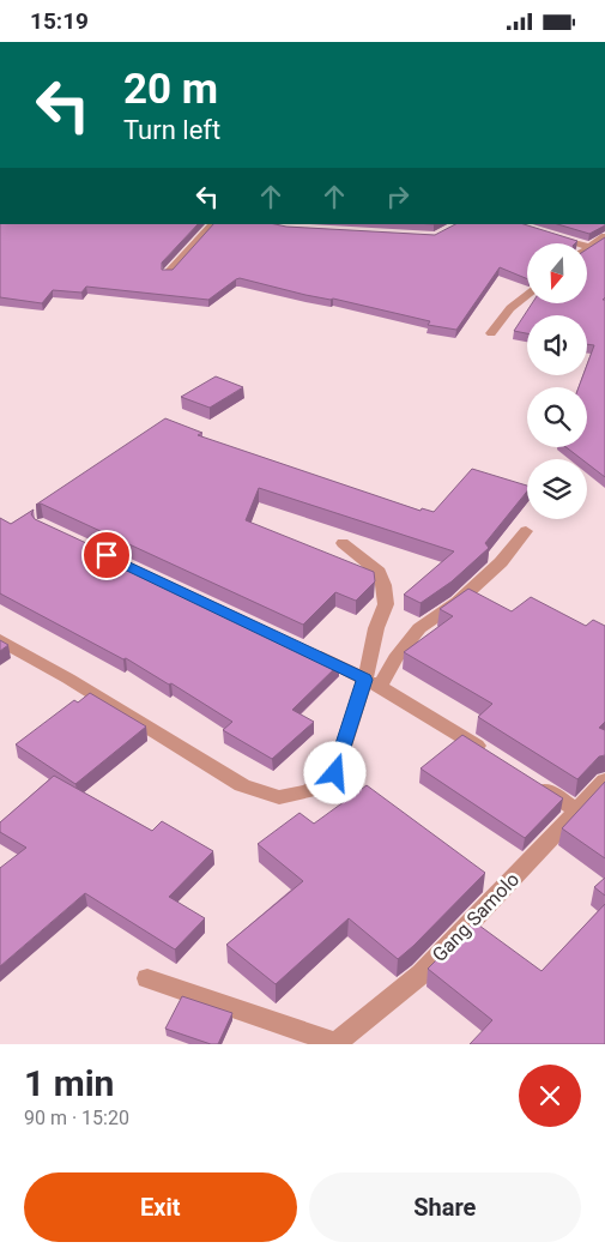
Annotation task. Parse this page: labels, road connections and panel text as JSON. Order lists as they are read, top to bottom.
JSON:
{
  "streets": {
    "street": ["Gang Samolo"]
  },
  "north": "bottom",
  "page": {
    "status": "15:19",
    "turn": ["20 m", "Turn left"],
    "heading": ["1 min", "90 m · 15:20"],
    "buttons": ["Exit", "Share"]
  }
}
